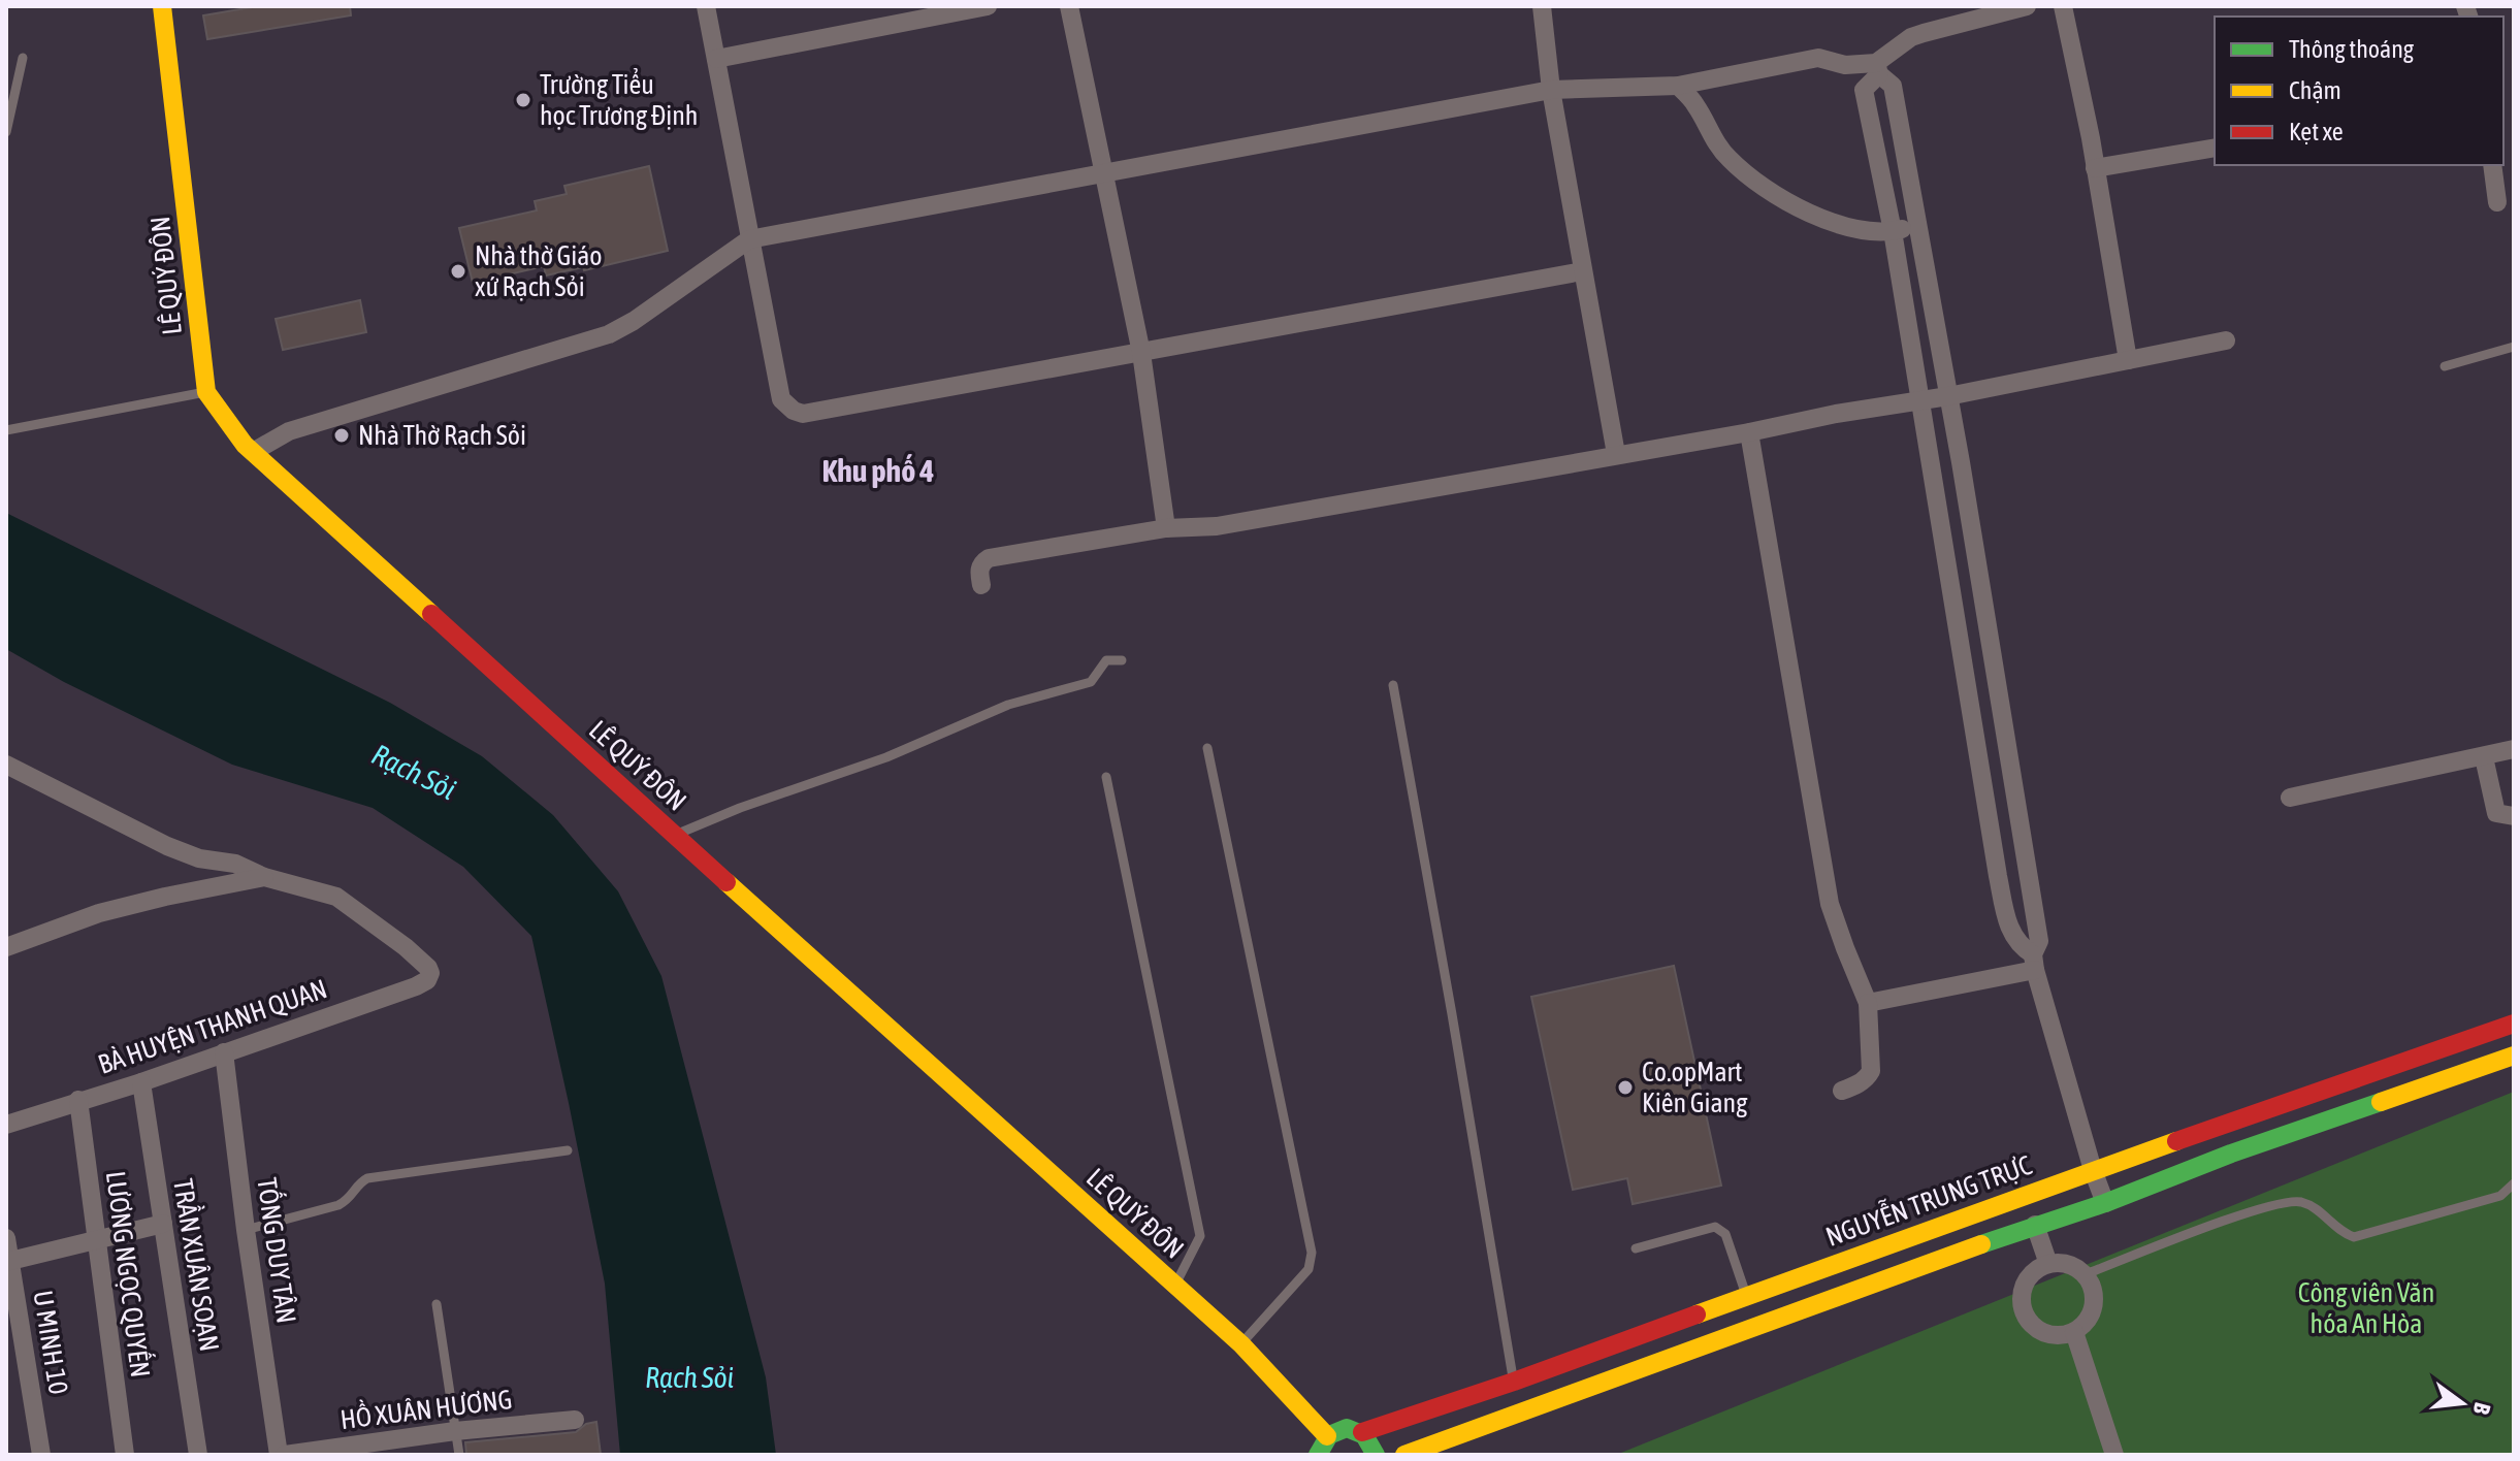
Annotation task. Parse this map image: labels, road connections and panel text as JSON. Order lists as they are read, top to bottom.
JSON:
{
  "streets": {
    "main road": ["LÊ QUÝ ĐÔN", "NGUYỄN TRUNG TRỰC"],
    "street": [
      "BÀ HUYỆN THANH QUAN",
      "TỐNG DUY TÂN",
      "TRẦN XUÂN SOẠN",
      "LƯƠNG NGỌC QUYẾN",
      "U MINH 10",
      "HỒ XUÂN HƯƠNG"
    ]
  },
  "crossings": [
    ["LÊ QUÝ ĐÔN", "NGUYỄN TRUNG TRỰC"],
    ["BÀ HUYỆN THANH QUAN", "TỐNG DUY TÂN"],
    ["BÀ HUYỆN THANH QUAN", "TRẦN XUÂN SOẠN"],
    ["BÀ HUYỆN THANH QUAN", "LƯƠNG NGỌC QUYẾN"]
  ],
  "districts": ["Khu phố 4"],
  "water": ["Rạch Sỏi"],
  "parks": ["Công viên Văn hóa An Hòa"],
  "places": [
    "Trường Tiểu học Trương Định",
    "Nhà thờ Giáo xứ Rạch Sỏi",
    "Nhà Thờ Rạch Sỏi",
    "Co.opMart Kiên Giang"
  ],
  "legend": ["Thông thoáng", "Chậm", "Kẹt xe"],
  "north": "right"
}
